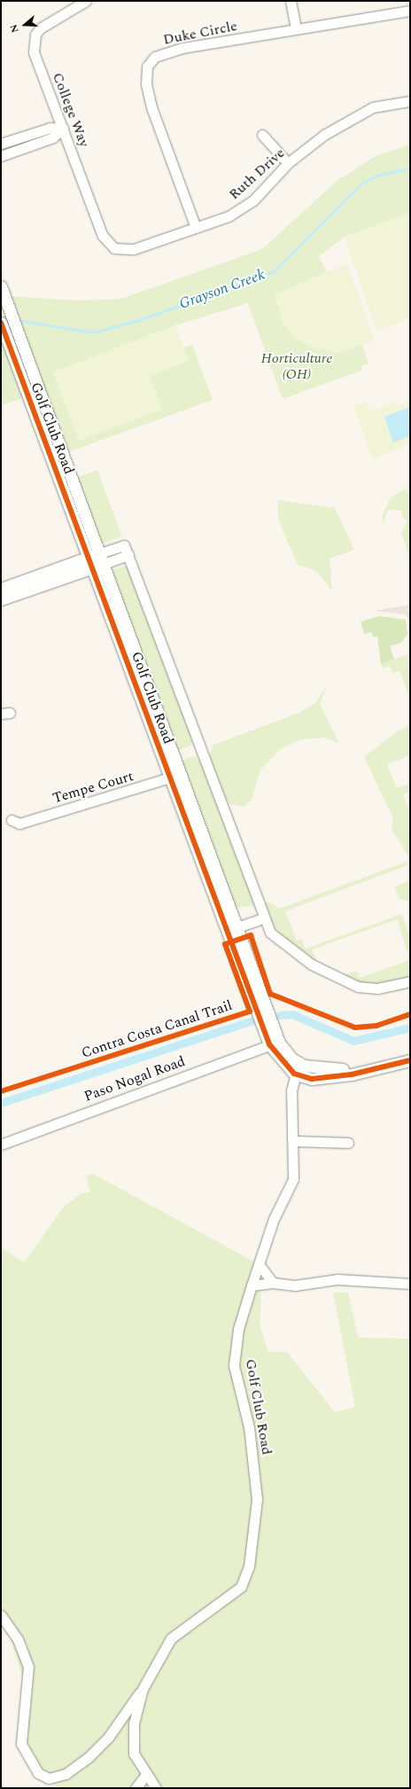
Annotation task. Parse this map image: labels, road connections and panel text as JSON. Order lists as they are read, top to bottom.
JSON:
{
  "streets": {
    "street": [
      "Duke Circle",
      "College Way",
      "Ruth Drive",
      "Golf Club Road",
      "Tempe Court",
      "Paso Nogal Road"
    ],
    "cycle path": ["Contra Costa Canal Trail"]
  },
  "crossings": [
    ["Duke Circle", "Ruth Drive"],
    ["College Way", "Ruth Drive"],
    ["Golf Club Road", "Tempe Court"],
    ["Golf Club Road", "Paso Nogal Road"]
  ],
  "water": ["Grayson Creek"],
  "parks": ["Horticulture (OH)"],
  "north": "left"
}
